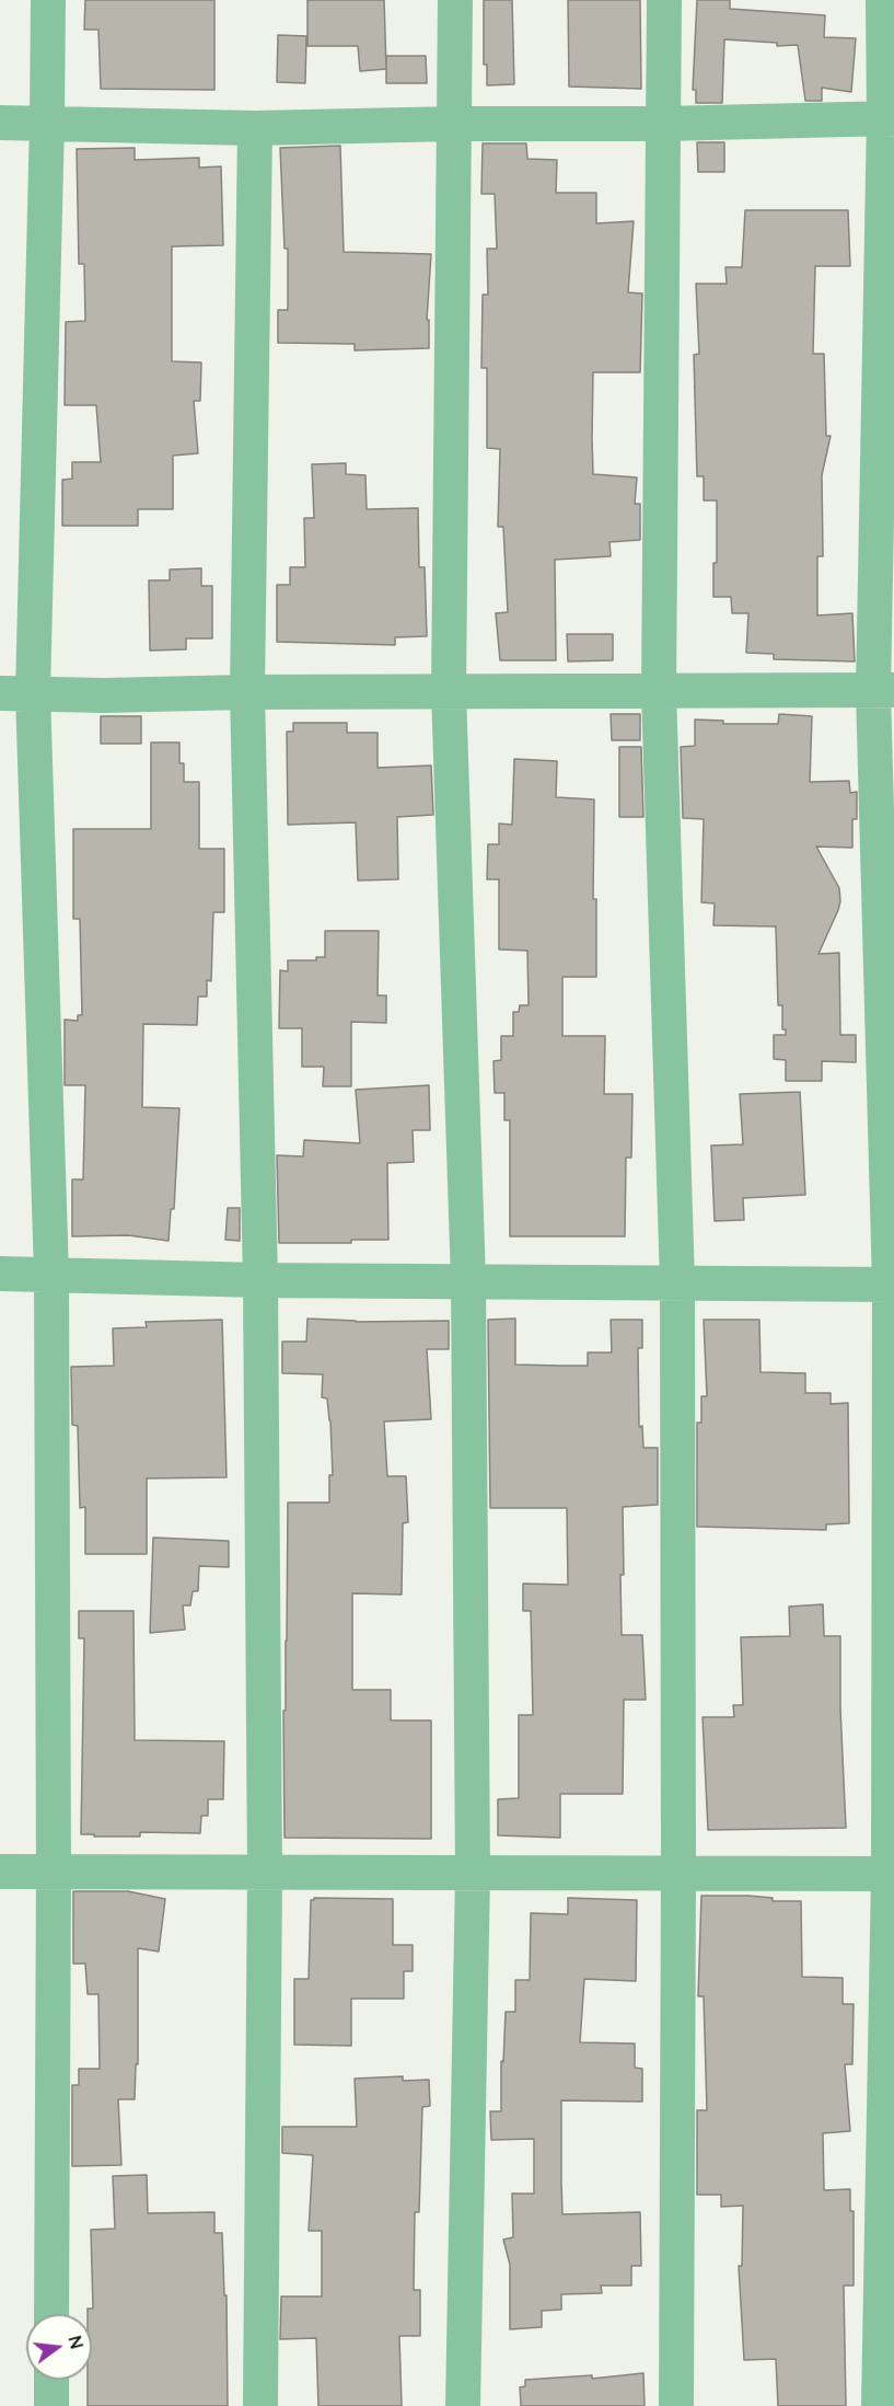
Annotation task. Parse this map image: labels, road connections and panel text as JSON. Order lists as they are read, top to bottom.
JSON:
{
  "north": "right"
}
